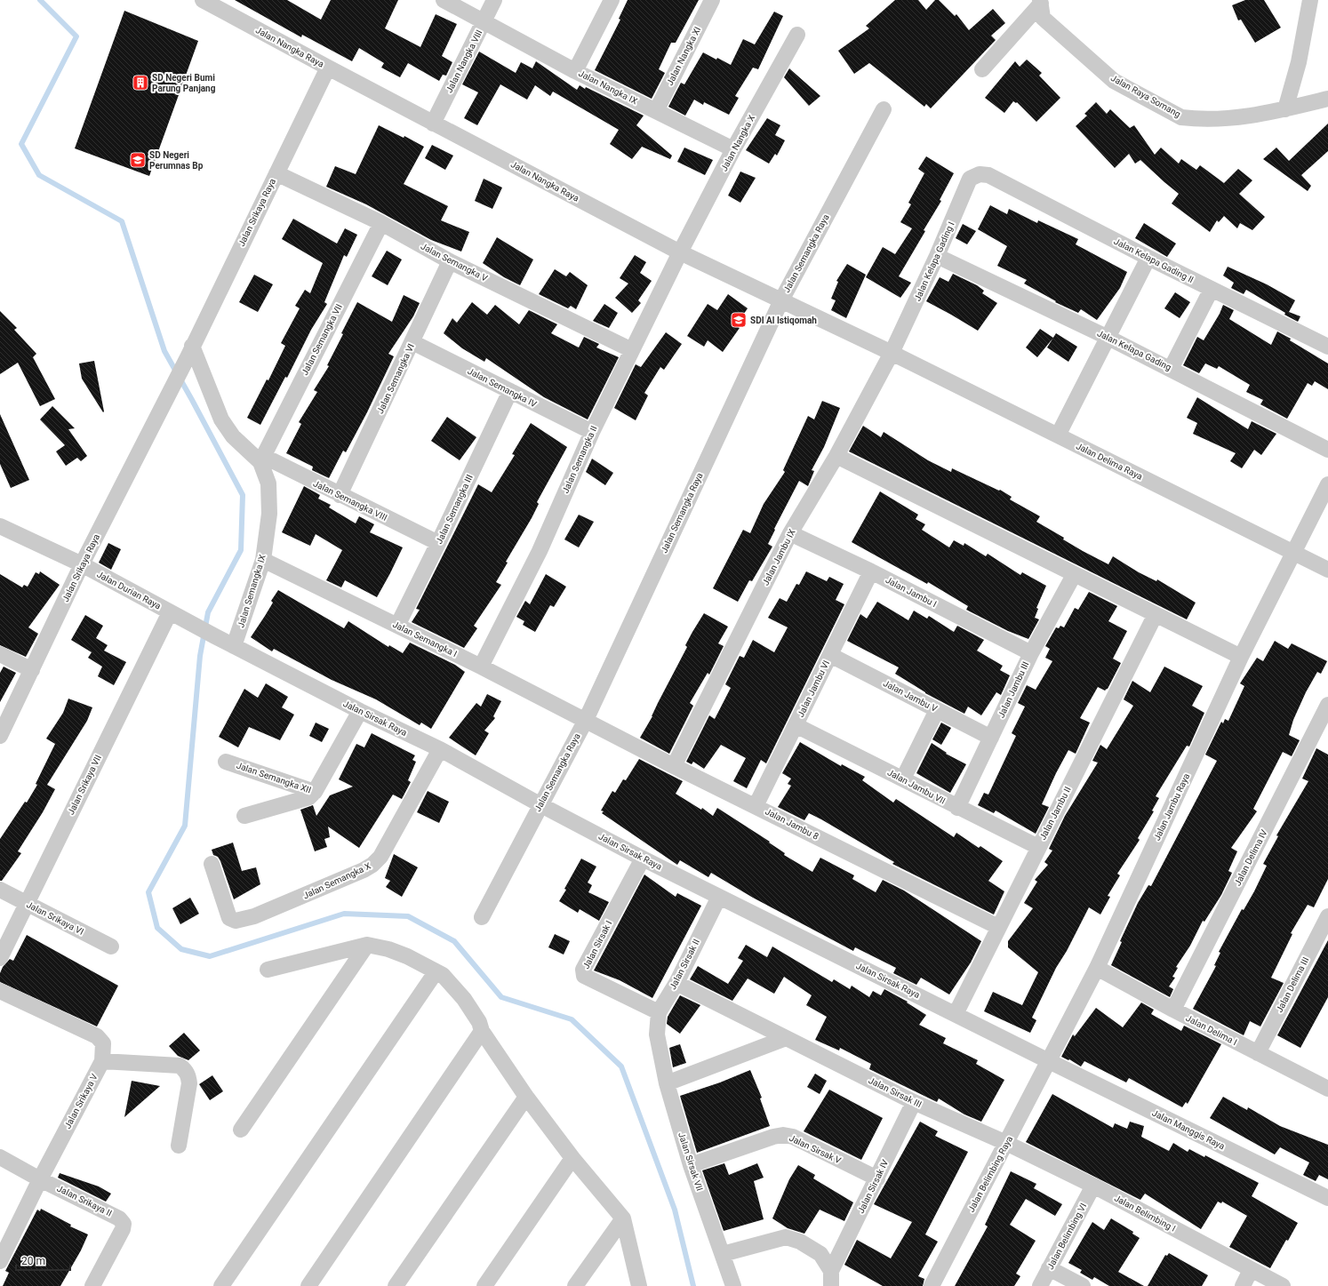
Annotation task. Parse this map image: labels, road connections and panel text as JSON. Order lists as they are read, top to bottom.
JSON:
{
  "streets": {
    "street": [
      "Jalan Nangka Raya",
      "Jalan Nangka XI",
      "Jalan Nangka VIII",
      "Jalan Nangka IX",
      "Jalan Raya Somang",
      "Jalan Nangka X",
      "Jalan Srikaya Raya",
      "Jalan Semangka Raya",
      "Jalan Kelapa Gading II",
      "Jalan Kelapa Gading I",
      "Jalan Semangka V",
      "Jalan Semangka VII",
      "Jalan Kelapa Gading",
      "Jalan Semangka VI",
      "Jalan Semangka IV",
      "Jalan Semangka II",
      "Jalan Delima Raya",
      "Jalan Semangka VIII",
      "Jalan Semangka III",
      "Jalan Jambu IX",
      "Jalan Durian Raya",
      "Jalan Semangka IX",
      "Jalan Jambu I",
      "Jalan Semangka I",
      "Jalan Jambu VI",
      "Jalan Jambu III",
      "Jalan Jambu V",
      "Jalan Sirsak Raya",
      "Jalan Semangka XII",
      "Jalan Srikaya VII",
      "Jalan Jambu VII",
      "Jalan Jambu Raya",
      "Jalan Jambu II",
      "Jalan Jambu 8",
      "Jalan Delima IV",
      "Jalan Semangka X",
      "Jalan Srikaya VI",
      "Jalan Sirsak I",
      "Jalan Sirsak II",
      "Jalan Delima III",
      "Jalan Delima I",
      "Jalan Sirsak III",
      "Jalan Srikaya V",
      "Jalan Manggis Raya",
      "Jalan Sirsak V",
      "Jalan Sirsak VII",
      "Jalan Belimbing Raya",
      "Jalan Sirsak IV",
      "Jalan Srikaya II",
      "Jalan Belimbing I",
      "Jalan Belimbing VI"
    ]
  },
  "crossings": [
    ["Jalan Nangka Raya", "Jalan Nangka VIII"],
    ["Jalan Nangka Raya", "Jalan Nangka X"],
    ["Jalan Nangka Raya", "Jalan Srikaya Raya"],
    ["Jalan Nangka Raya", "Jalan Semangka Raya"],
    ["Jalan Nangka Raya", "Jalan Kelapa Gading I"],
    ["Jalan Nangka Raya", "Jalan Semangka II"],
    ["Jalan Nangka Raya", "Jalan Delima Raya"],
    ["Jalan Nangka Raya", "Jalan Jambu IX"],
    ["Jalan Nangka XI", "Jalan Nangka IX"],
    ["Jalan Nangka VIII", "Jalan Nangka IX"],
    ["Jalan Nangka IX", "Jalan Nangka X"],
    ["Jalan Nangka X", "Jalan Semangka II"],
    ["Jalan Srikaya Raya", "Jalan Semangka V"],
    ["Jalan Srikaya Raya", "Jalan Durian Raya"],
    ["Jalan Srikaya Raya", "Jalan Semangka IX"],
    ["Jalan Semangka Raya", "Jalan Semangka I"],
    ["Jalan Semangka Raya", "Jalan Sirsak Raya"],
    ["Jalan Semangka Raya", "Jalan Jambu 8"],
    ["Jalan Kelapa Gading II", "Jalan Kelapa Gading I"],
    ["Jalan Kelapa Gading I", "Jalan Kelapa Gading"],
    ["Jalan Kelapa Gading I", "Jalan Delima Raya"],
    ["Jalan Kelapa Gading I", "Jalan Jambu IX"],
    ["Jalan Semangka V", "Jalan Semangka VII"],
    ["Jalan Semangka V", "Jalan Semangka VI"],
    ["Jalan Semangka V", "Jalan Semangka II"],
    ["Jalan Semangka VII", "Jalan Semangka VIII"],
    ["Jalan Semangka VII", "Jalan Semangka IX"],
    ["Jalan Semangka VI", "Jalan Semangka IV"],
    ["Jalan Semangka VI", "Jalan Semangka VIII"],
    ["Jalan Semangka IV", "Jalan Semangka II"],
    ["Jalan Semangka IV", "Jalan Semangka III"],
    ["Jalan Semangka II", "Jalan Semangka I"],
    ["Jalan Delima Raya", "Jalan Jambu IX"],
    ["Jalan Delima Raya", "Jalan Jambu Raya"],
    ["Jalan Semangka VIII", "Jalan Semangka III"],
    ["Jalan Semangka VIII", "Jalan Semangka IX"],
    ["Jalan Semangka III", "Jalan Semangka I"],
    ["Jalan Jambu IX", "Jalan Jambu I"],
    ["Jalan Jambu IX", "Jalan Jambu 8"],
    ["Jalan Durian Raya", "Jalan Sirsak Raya"],
    ["Jalan Durian Raya", "Jalan Srikaya VII"],
    ["Jalan Semangka IX", "Jalan Semangka I"],
    ["Jalan Semangka IX", "Jalan Sirsak Raya"],
    ["Jalan Jambu I", "Jalan Jambu VI"],
    ["Jalan Jambu I", "Jalan Jambu III"],
    ["Jalan Semangka I", "Jalan Jambu 8"],
    ["Jalan Jambu VI", "Jalan Jambu V"],
    ["Jalan Jambu VI", "Jalan Jambu VII"],
    ["Jalan Jambu VI", "Jalan Jambu 8"],
    ["Jalan Jambu III", "Jalan Jambu V"],
    ["Jalan Jambu III", "Jalan Jambu VII"],
    ["Jalan Sirsak Raya", "Jalan Semangka XII"],
    ["Jalan Sirsak Raya", "Jalan Jambu Raya"],
    ["Jalan Sirsak Raya", "Jalan Jambu II"],
    ["Jalan Sirsak Raya", "Jalan Semangka X"],
    ["Jalan Sirsak Raya", "Jalan Sirsak I"],
    ["Jalan Sirsak Raya", "Jalan Sirsak II"],
    ["Jalan Sirsak Raya", "Jalan Manggis Raya"],
    ["Jalan Sirsak Raya", "Jalan Belimbing Raya"],
    ["Jalan Srikaya VII", "Jalan Srikaya VI"],
    ["Jalan Jambu VII", "Jalan Jambu II"],
    ["Jalan Jambu Raya", "Jalan Delima I"],
    ["Jalan Jambu Raya", "Jalan Manggis Raya"],
    ["Jalan Jambu Raya", "Jalan Belimbing Raya"],
    ["Jalan Jambu II", "Jalan Jambu 8"],
    ["Jalan Delima IV", "Jalan Delima I"],
    ["Jalan Sirsak I", "Jalan Sirsak II"],
    ["Jalan Sirsak II", "Jalan Sirsak III"],
    ["Jalan Sirsak II", "Jalan Sirsak VII"],
    ["Jalan Delima III", "Jalan Delima I"],
    ["Jalan Sirsak III", "Jalan Belimbing Raya"],
    ["Jalan Sirsak III", "Jalan Sirsak IV"],
    ["Jalan Sirsak III", "Jalan Belimbing I"],
    ["Jalan Srikaya V", "Jalan Srikaya II"],
    ["Jalan Manggis Raya", "Jalan Belimbing Raya"],
    ["Jalan Sirsak V", "Jalan Sirsak VII"],
    ["Jalan Sirsak V", "Jalan Sirsak IV"],
    ["Jalan Belimbing Raya", "Jalan Belimbing I"],
    ["Jalan Belimbing I", "Jalan Belimbing VI"]
  ],
  "places": {
    "building": ["SD Negeri Bumi Parung Panjang"],
    "school or university": ["SD Negeri Perumnas Bp", "SDI Al Istiqomah"]
  },
  "scale_bar": "20 m"
}
